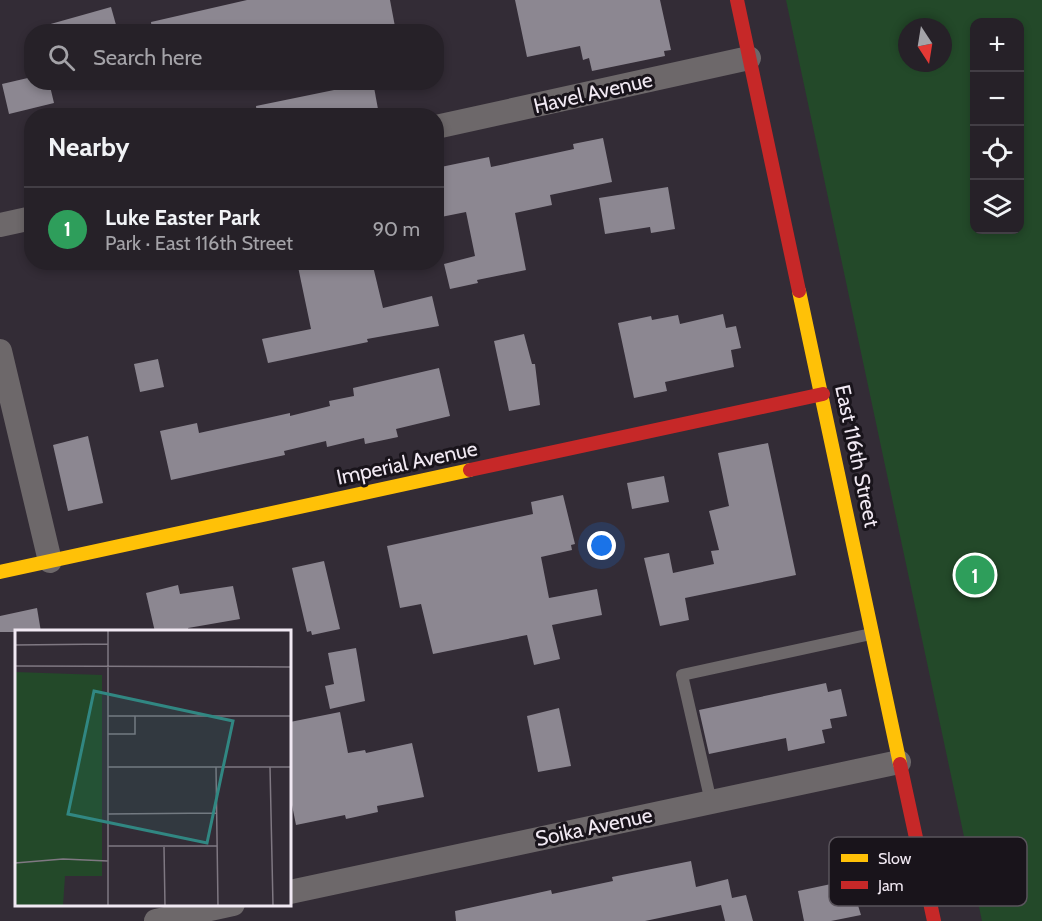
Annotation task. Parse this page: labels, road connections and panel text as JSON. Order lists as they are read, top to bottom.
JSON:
{
  "streets": {
    "main road": ["East 116th Street", "Imperial Avenue"],
    "street": ["Havel Avenue", "Soika Avenue"]
  },
  "crossings": [
    ["Havel Avenue", "East 116th Street"],
    ["East 116th Street", "Imperial Avenue"],
    ["East 116th Street", "Soika Avenue"]
  ],
  "legend": ["Slow", "Jam"],
  "north": "bottom",
  "page": {
    "map_buttons": ["+", "−"],
    "search": "Search here",
    "heading": "Nearby",
    "list": [
      {
        "mark": "1",
        "name": "Luke Easter Park",
        "note": "Park · East 116th Street",
        "value": "90 m"
      }
    ],
    "pins": "1"
  }
}
